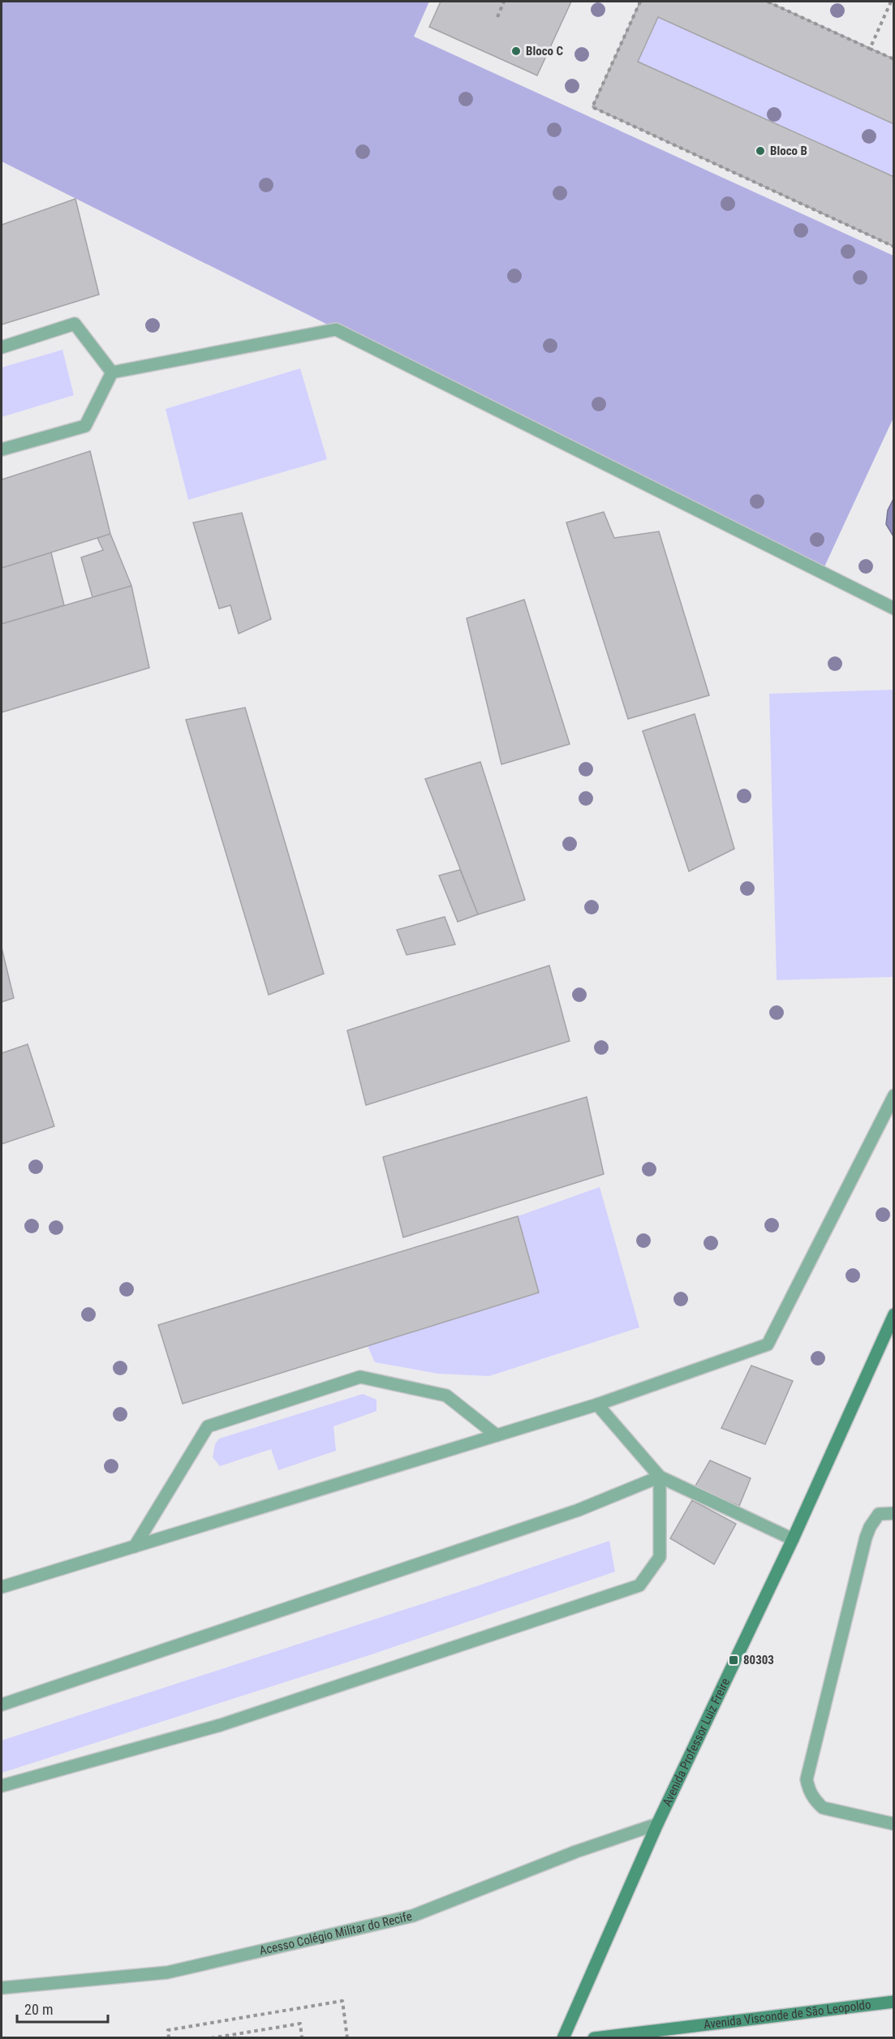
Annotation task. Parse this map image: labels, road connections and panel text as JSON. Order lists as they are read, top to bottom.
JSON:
{
  "streets": {
    "main road": ["Avenida Professor Luiz Freire", "Avenida Visconde de São Leopoldo"],
    "lane": ["Acesso Colégio Militar do Recife"]
  },
  "crossings": [
    ["Avenida Professor Luiz Freire", "Acesso Colégio Militar do Recife"]
  ],
  "places": {
    "other": ["Bloco C", "Bloco B"],
    "transit": ["80303"]
  },
  "scale_bar": "20 m"
}
